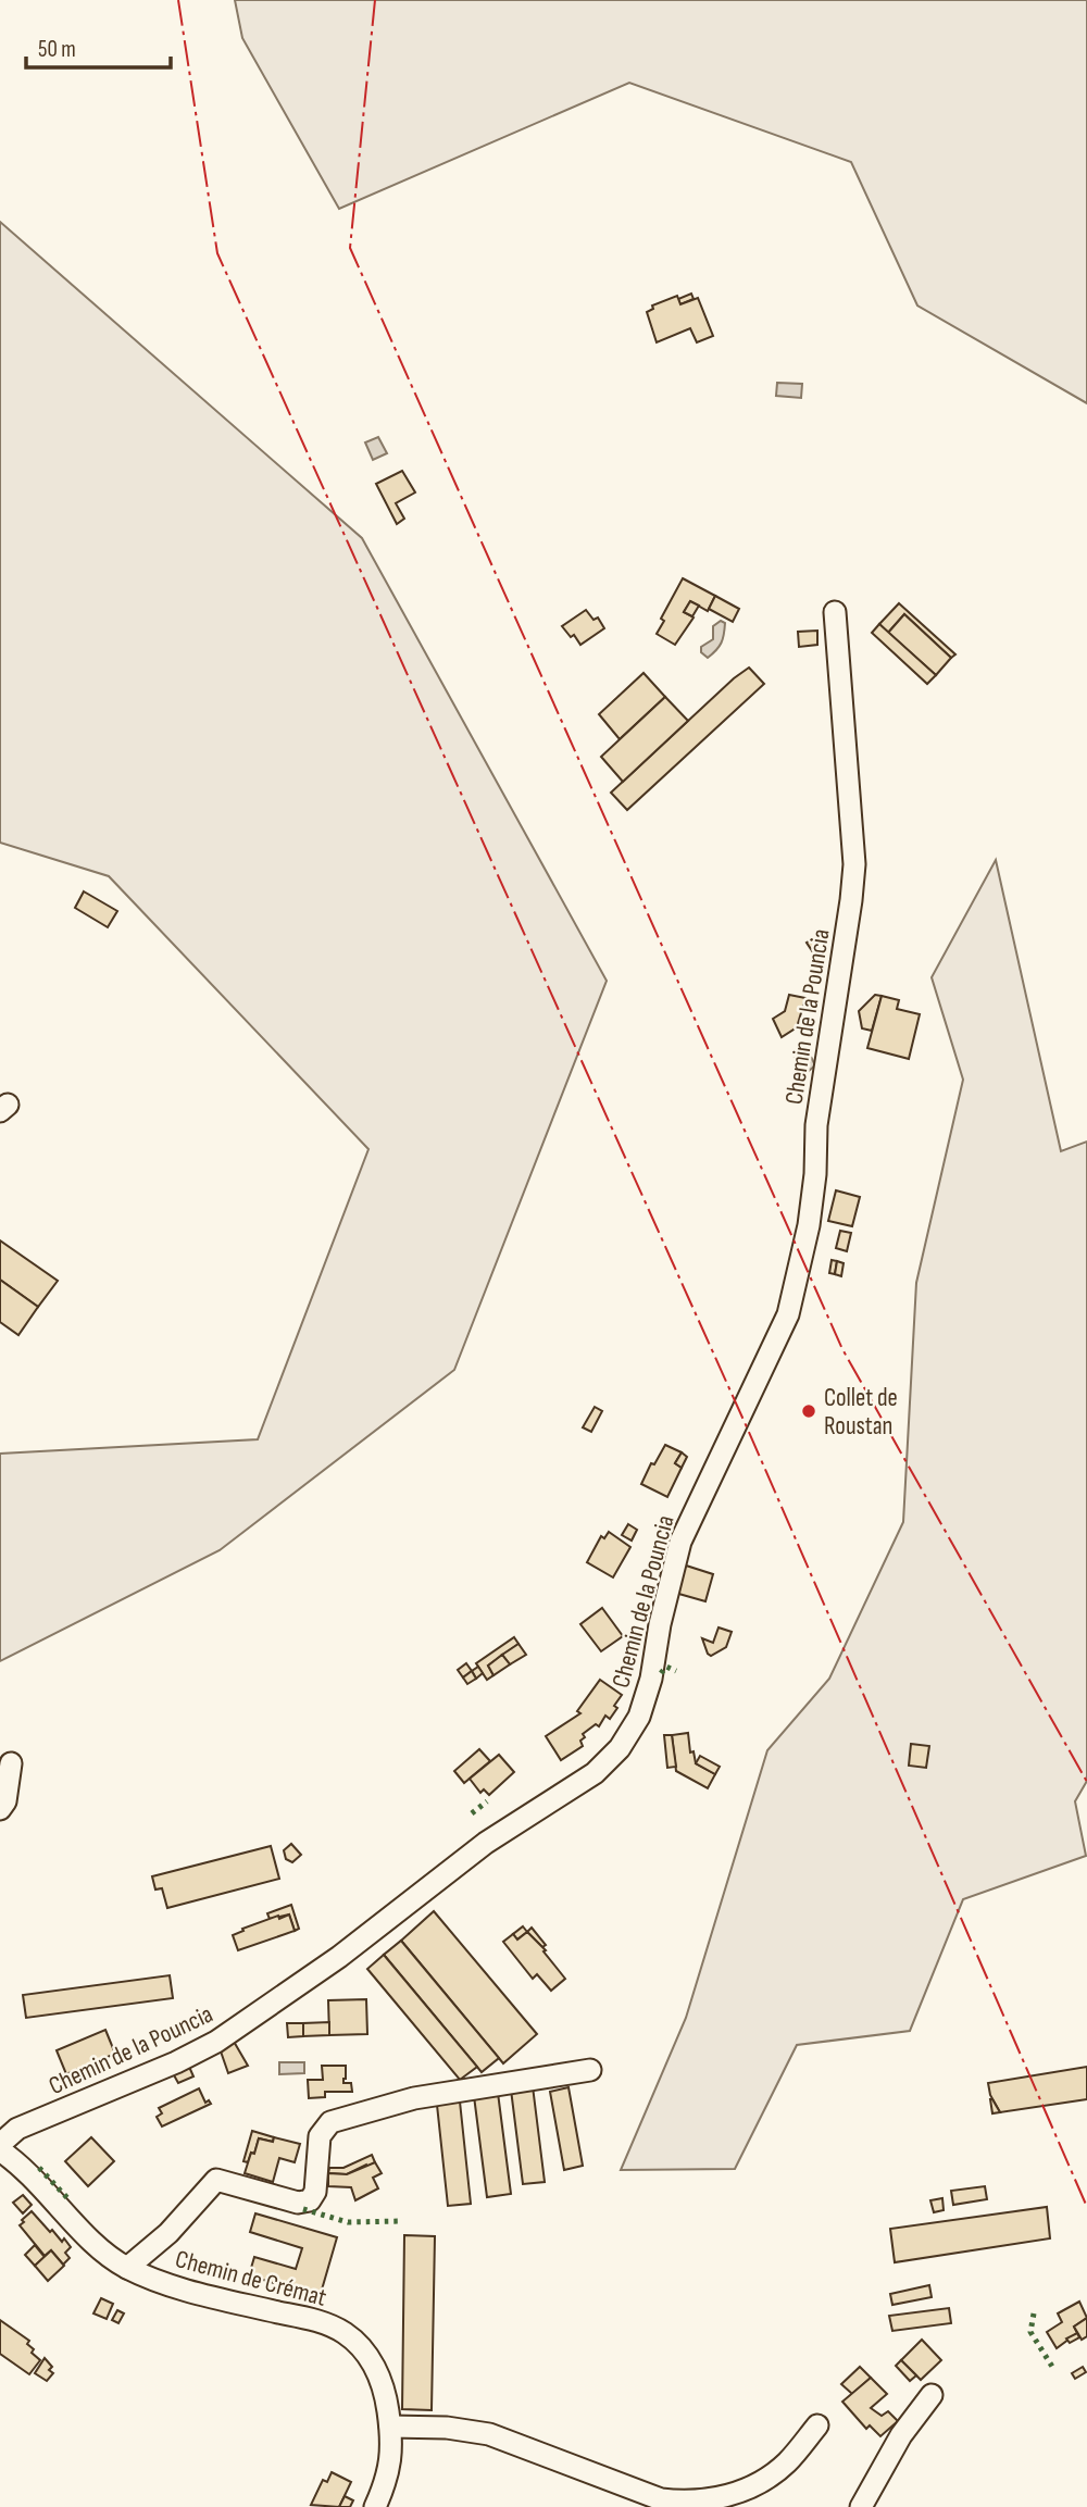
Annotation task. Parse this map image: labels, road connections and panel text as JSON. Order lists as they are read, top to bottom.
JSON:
{
  "streets": {
    "street": ["Chemin de la Pouncia", "Chemin de Crémat"]
  },
  "places": ["Collet de Roustan"],
  "scale_bar": "50 m"
}
